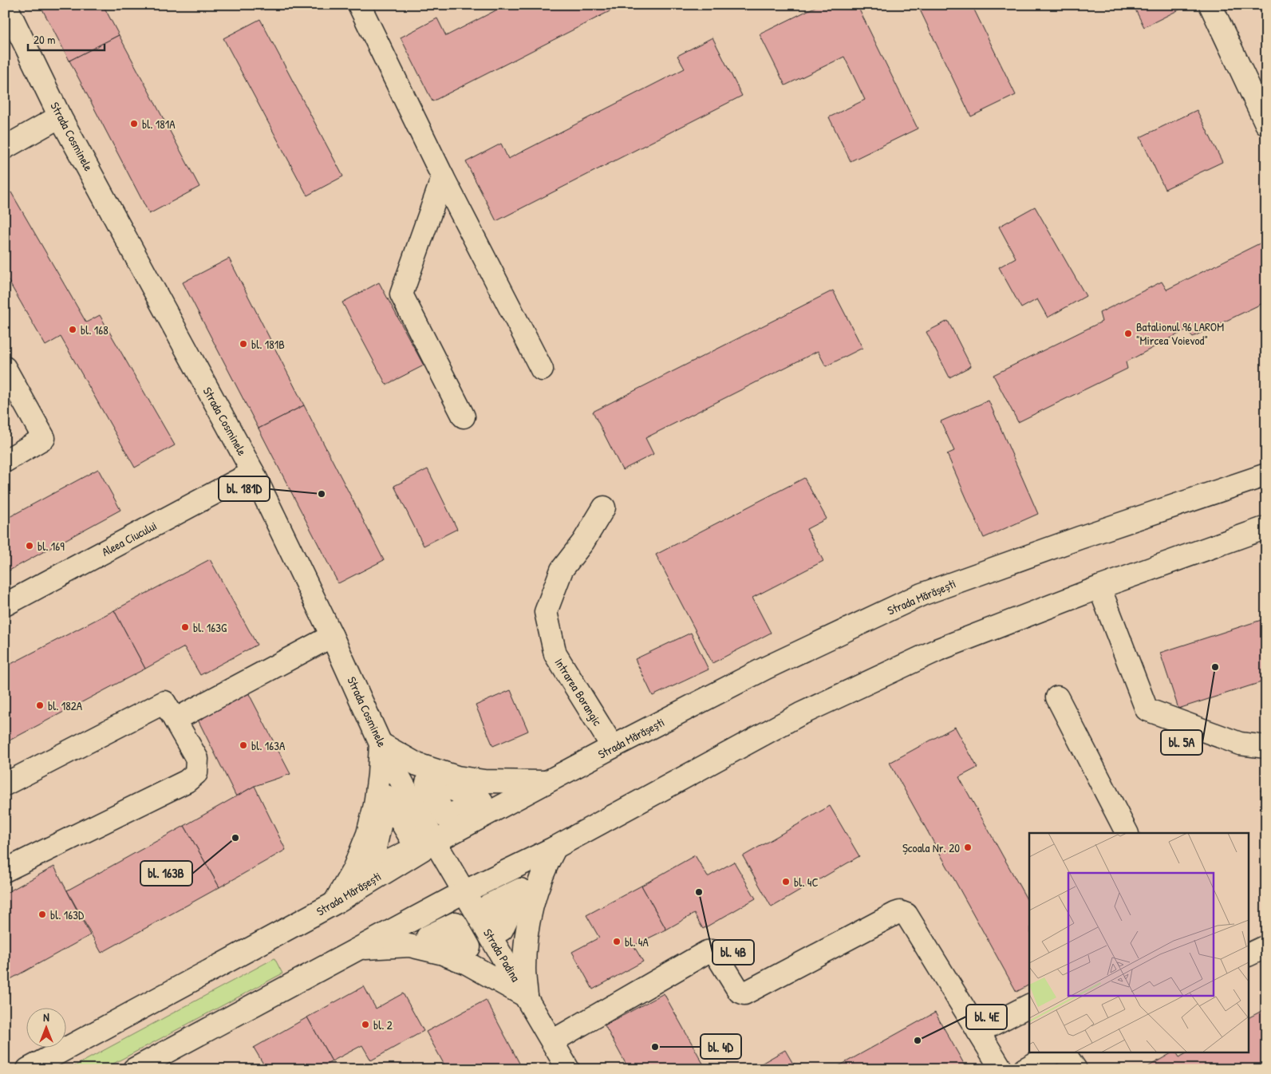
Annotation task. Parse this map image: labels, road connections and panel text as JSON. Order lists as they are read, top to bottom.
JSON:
{
  "streets": {
    "main road": [
      "Strada Cosminele",
      "Aleea Ciucului",
      "Strada Mărășești",
      "Intrarea Borangic",
      "Strada Padina"
    ]
  },
  "crossings": [
    ["Strada Cosminele", "Aleea Ciucului"],
    ["Strada Cosminele", "Strada Mărășești"],
    ["Strada Cosminele", "Strada Padina"],
    ["Strada Mărășești", "Intrarea Borangic"],
    ["Strada Mărășești", "Strada Padina"]
  ],
  "places": [
    "bl. 181A",
    "bl. 168",
    "Batalionul 96 LAROM \"Mircea Voievod\"",
    "bl. 181B",
    "bl. 181D",
    "bl. 169",
    "bl. 163G",
    "bl. 5A",
    "bl. 182A",
    "bl. 163A",
    "bl. 163B",
    "Școala Nr. 20",
    "bl. 4C",
    "bl. 4B",
    "bl. 163D",
    "bl. 4A",
    "bl. 2",
    "bl. 4E",
    "bl. 4D"
  ],
  "scale_bar": "20 m",
  "north": "top"
}
